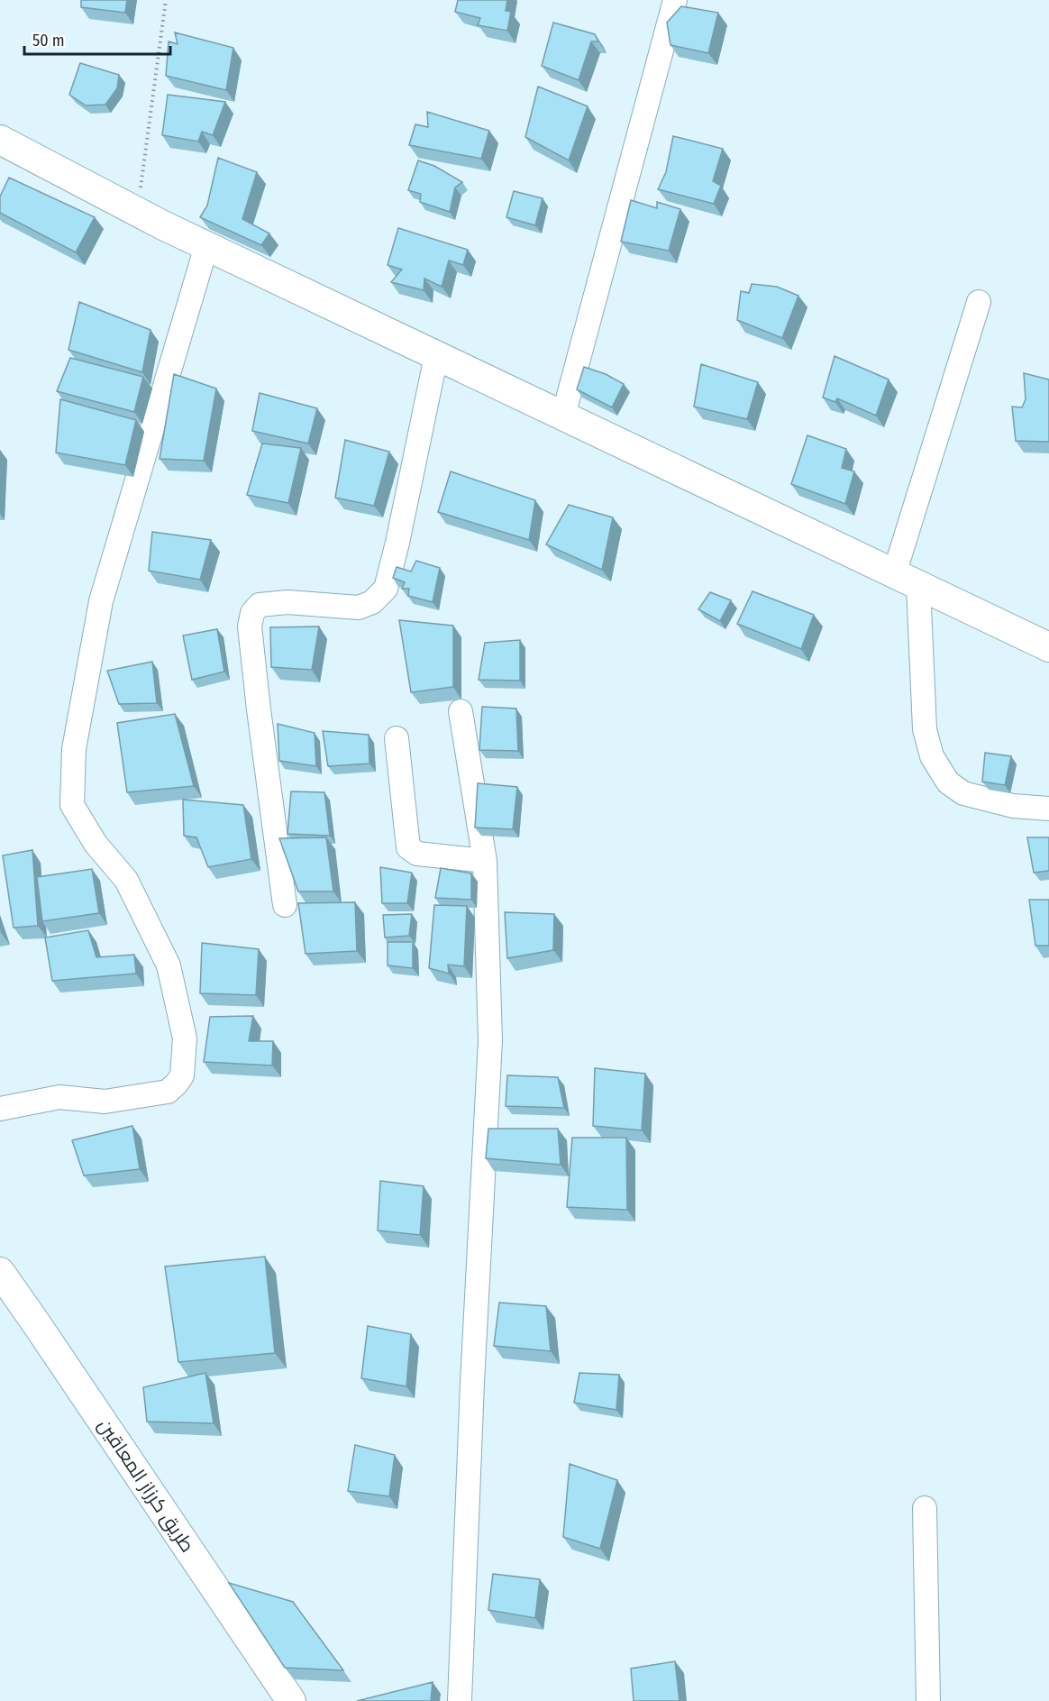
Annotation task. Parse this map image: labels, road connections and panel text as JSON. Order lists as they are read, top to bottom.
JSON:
{
  "streets": {
    "street": ["طريق كرزاز المعاقين"]
  },
  "scale_bar": "50 m"
}
